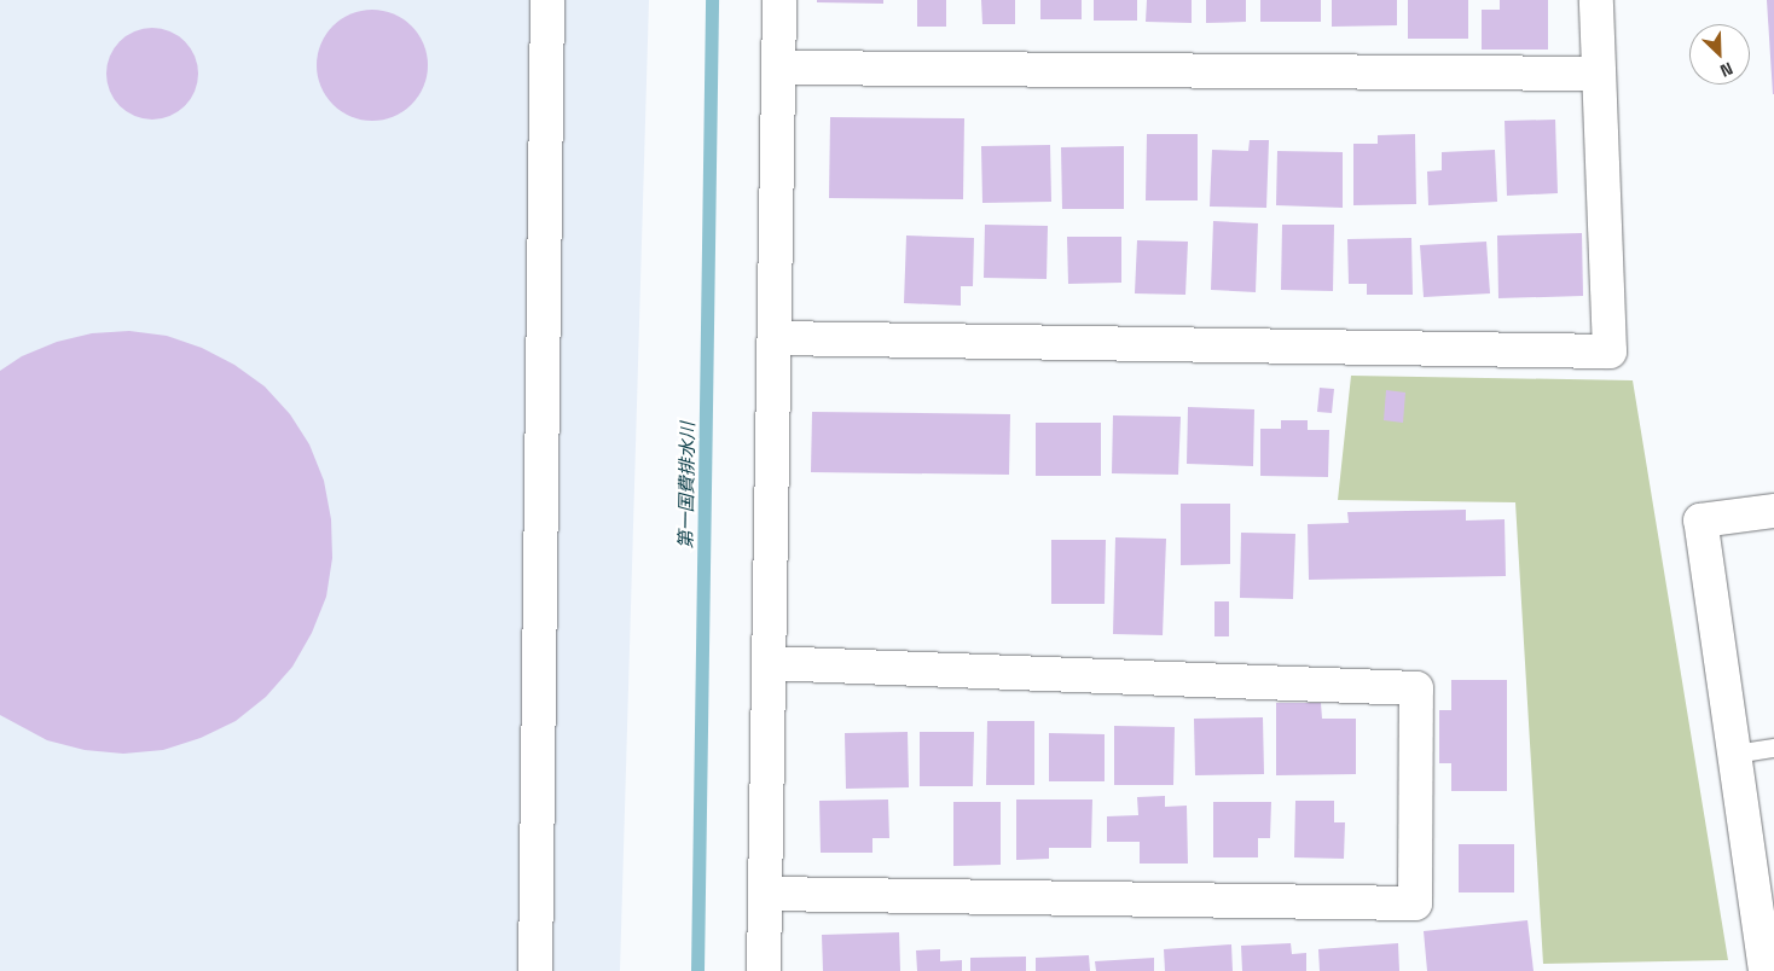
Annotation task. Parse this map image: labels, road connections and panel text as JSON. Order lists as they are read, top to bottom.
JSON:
{
  "water": ["第一国費排水川"],
  "north": "bottom right"
}
